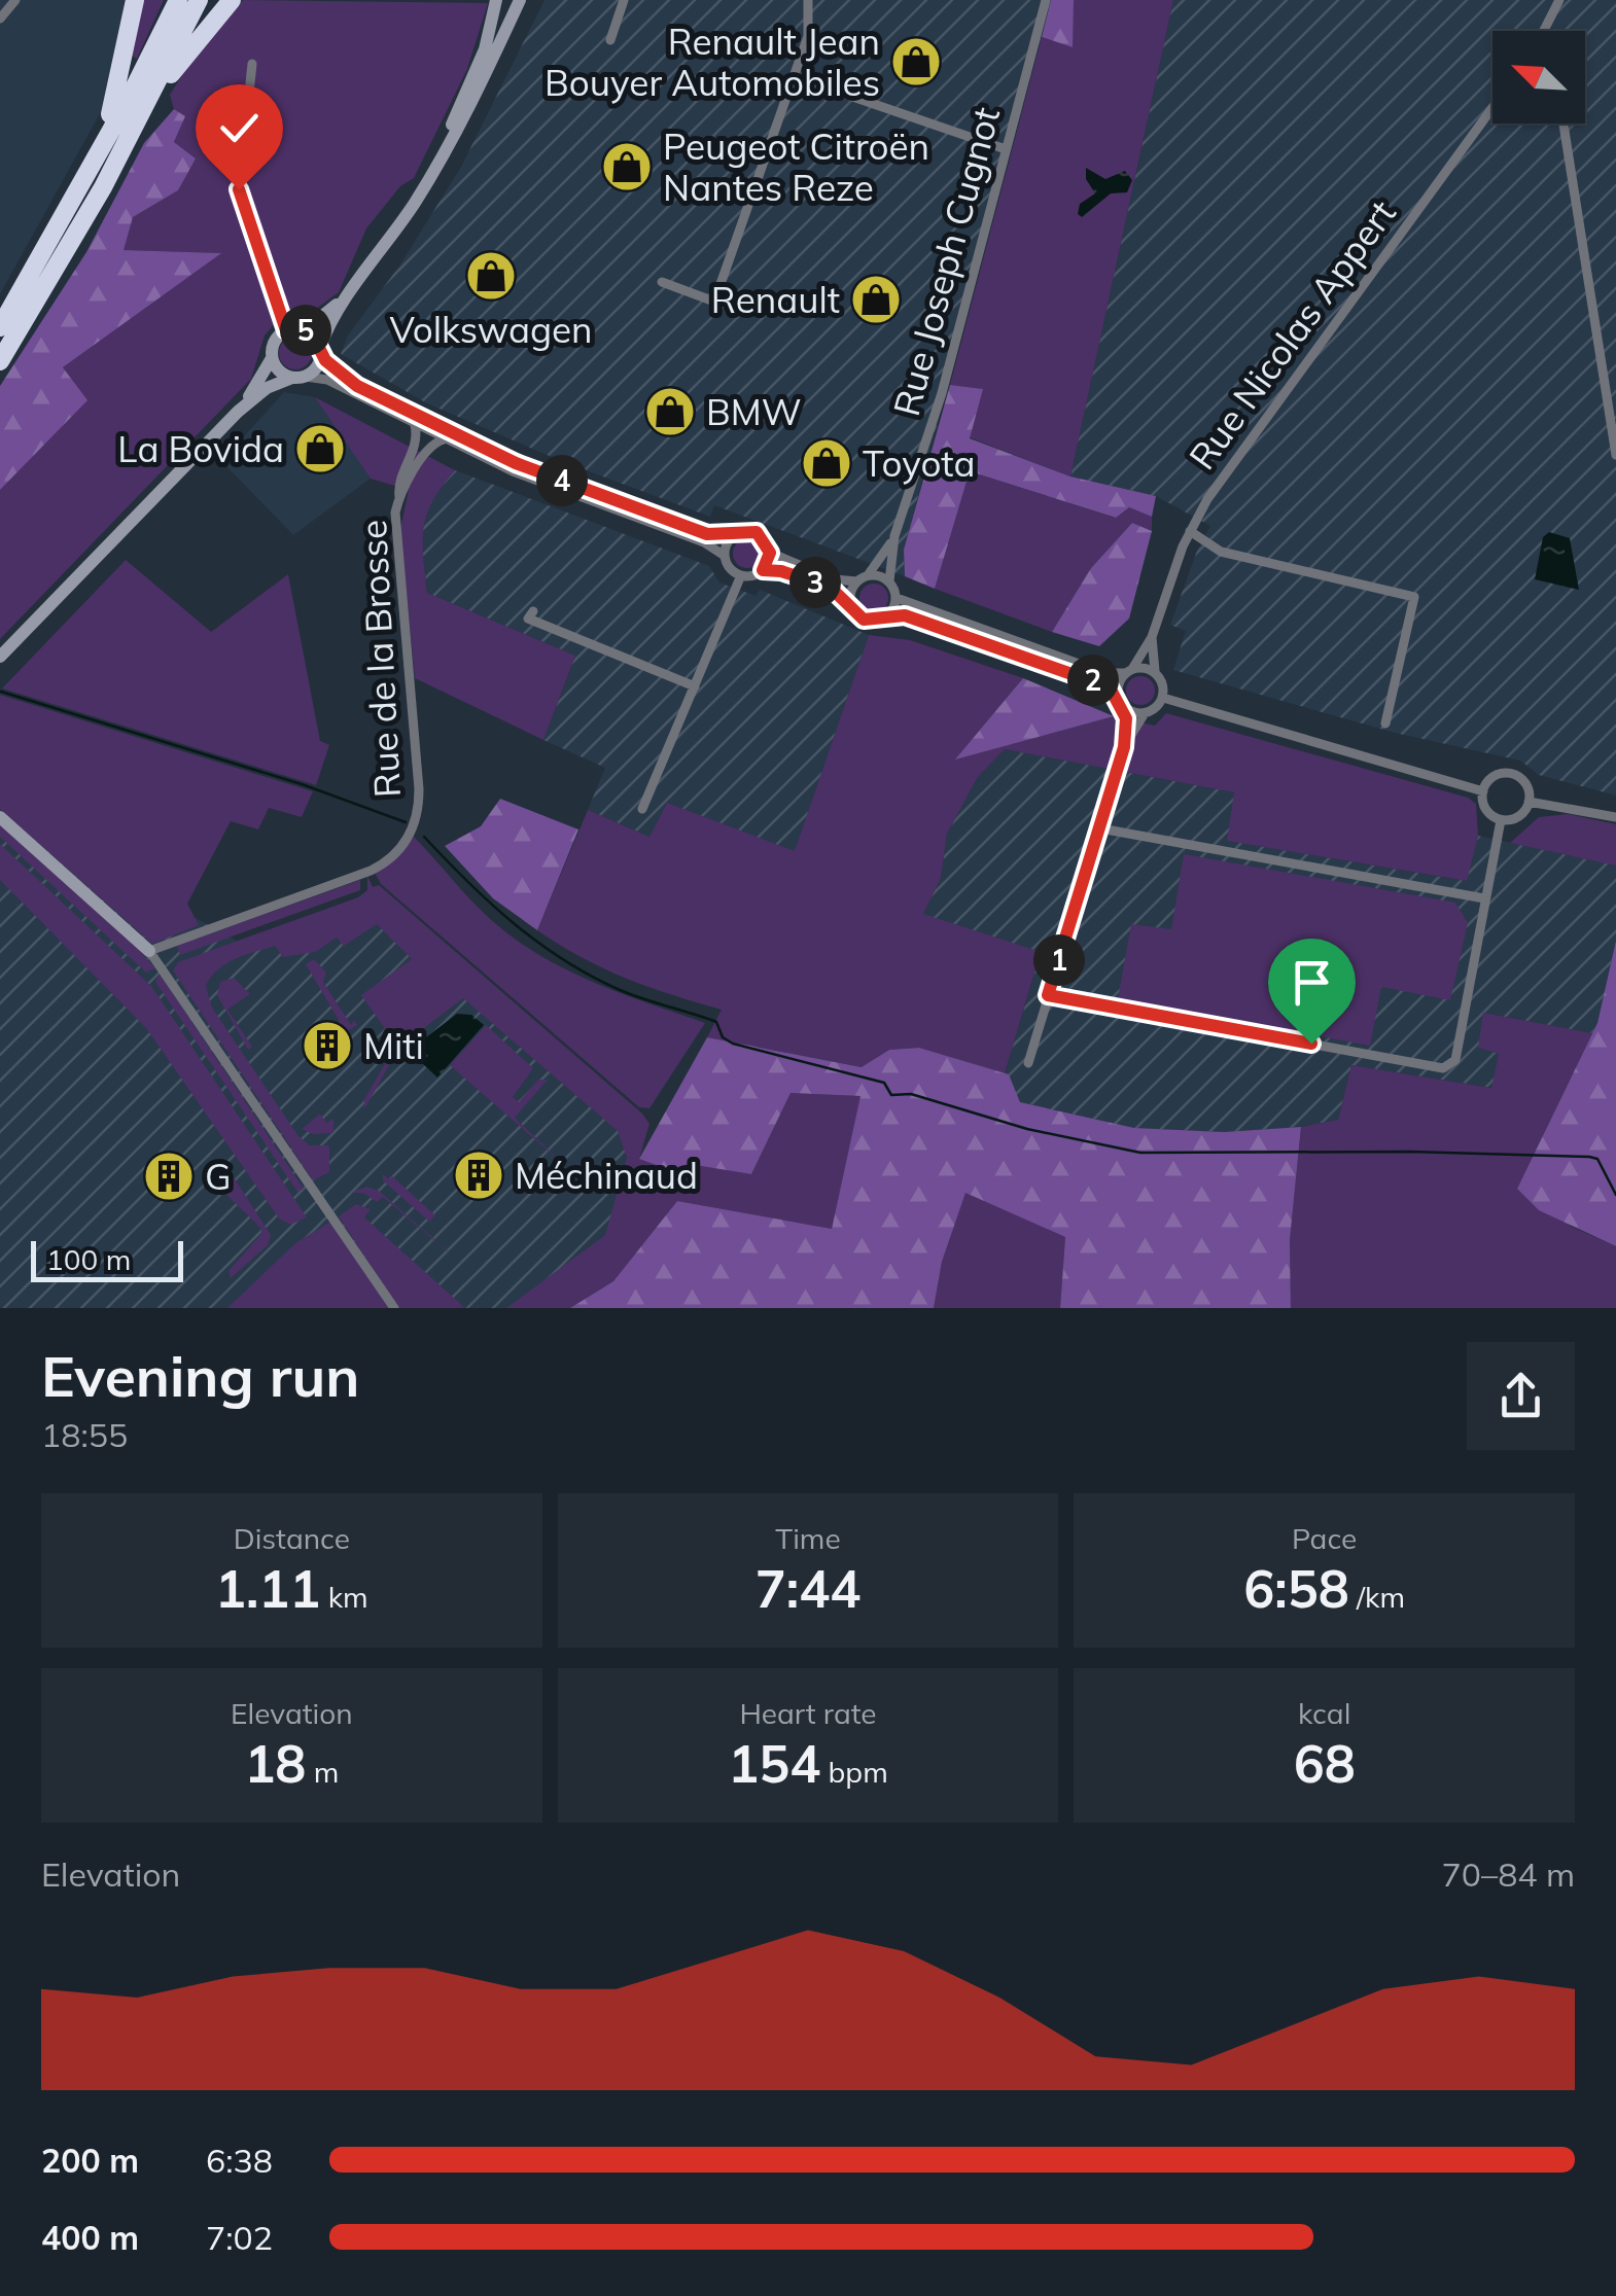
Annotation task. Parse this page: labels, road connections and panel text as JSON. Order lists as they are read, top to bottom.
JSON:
{
  "streets": {
    "street": ["Rue Joseph Cugnot", "Rue Nicolas Appert", "Rue de la Brosse"]
  },
  "places": {
    "shop": [
      "Renault Jean Bouyer Automobiles",
      "Peugeot Citroën Nantes Reze",
      "Volkswagen",
      "Renault",
      "BMW",
      "La Bovida",
      "Toyota"
    ],
    "building": ["Miti", "Méchinaud", "G"]
  },
  "scale_bar": "100 m",
  "north": "top left",
  "page": {
    "pins": [
      "5",
      "4",
      "3",
      "2",
      "1"
    ],
    "scale": "100 m",
    "heading": ["Evening run", "18:55"],
    "stats": [
      ["Distance", "1.11 km"],
      ["Time", "7:44"],
      ["Pace", "6:58 /km"],
      ["Elevation", "18 m"],
      ["Heart rate", "154 bpm"],
      ["kcal", "68"]
    ],
    "chart": ["Elevation", "70–84 m"],
    "list": [
      {
        "name": "200 m",
        "note": "6:38"
      },
      {
        "name": "400 m",
        "note": "7:02"
      }
    ]
  }
}
